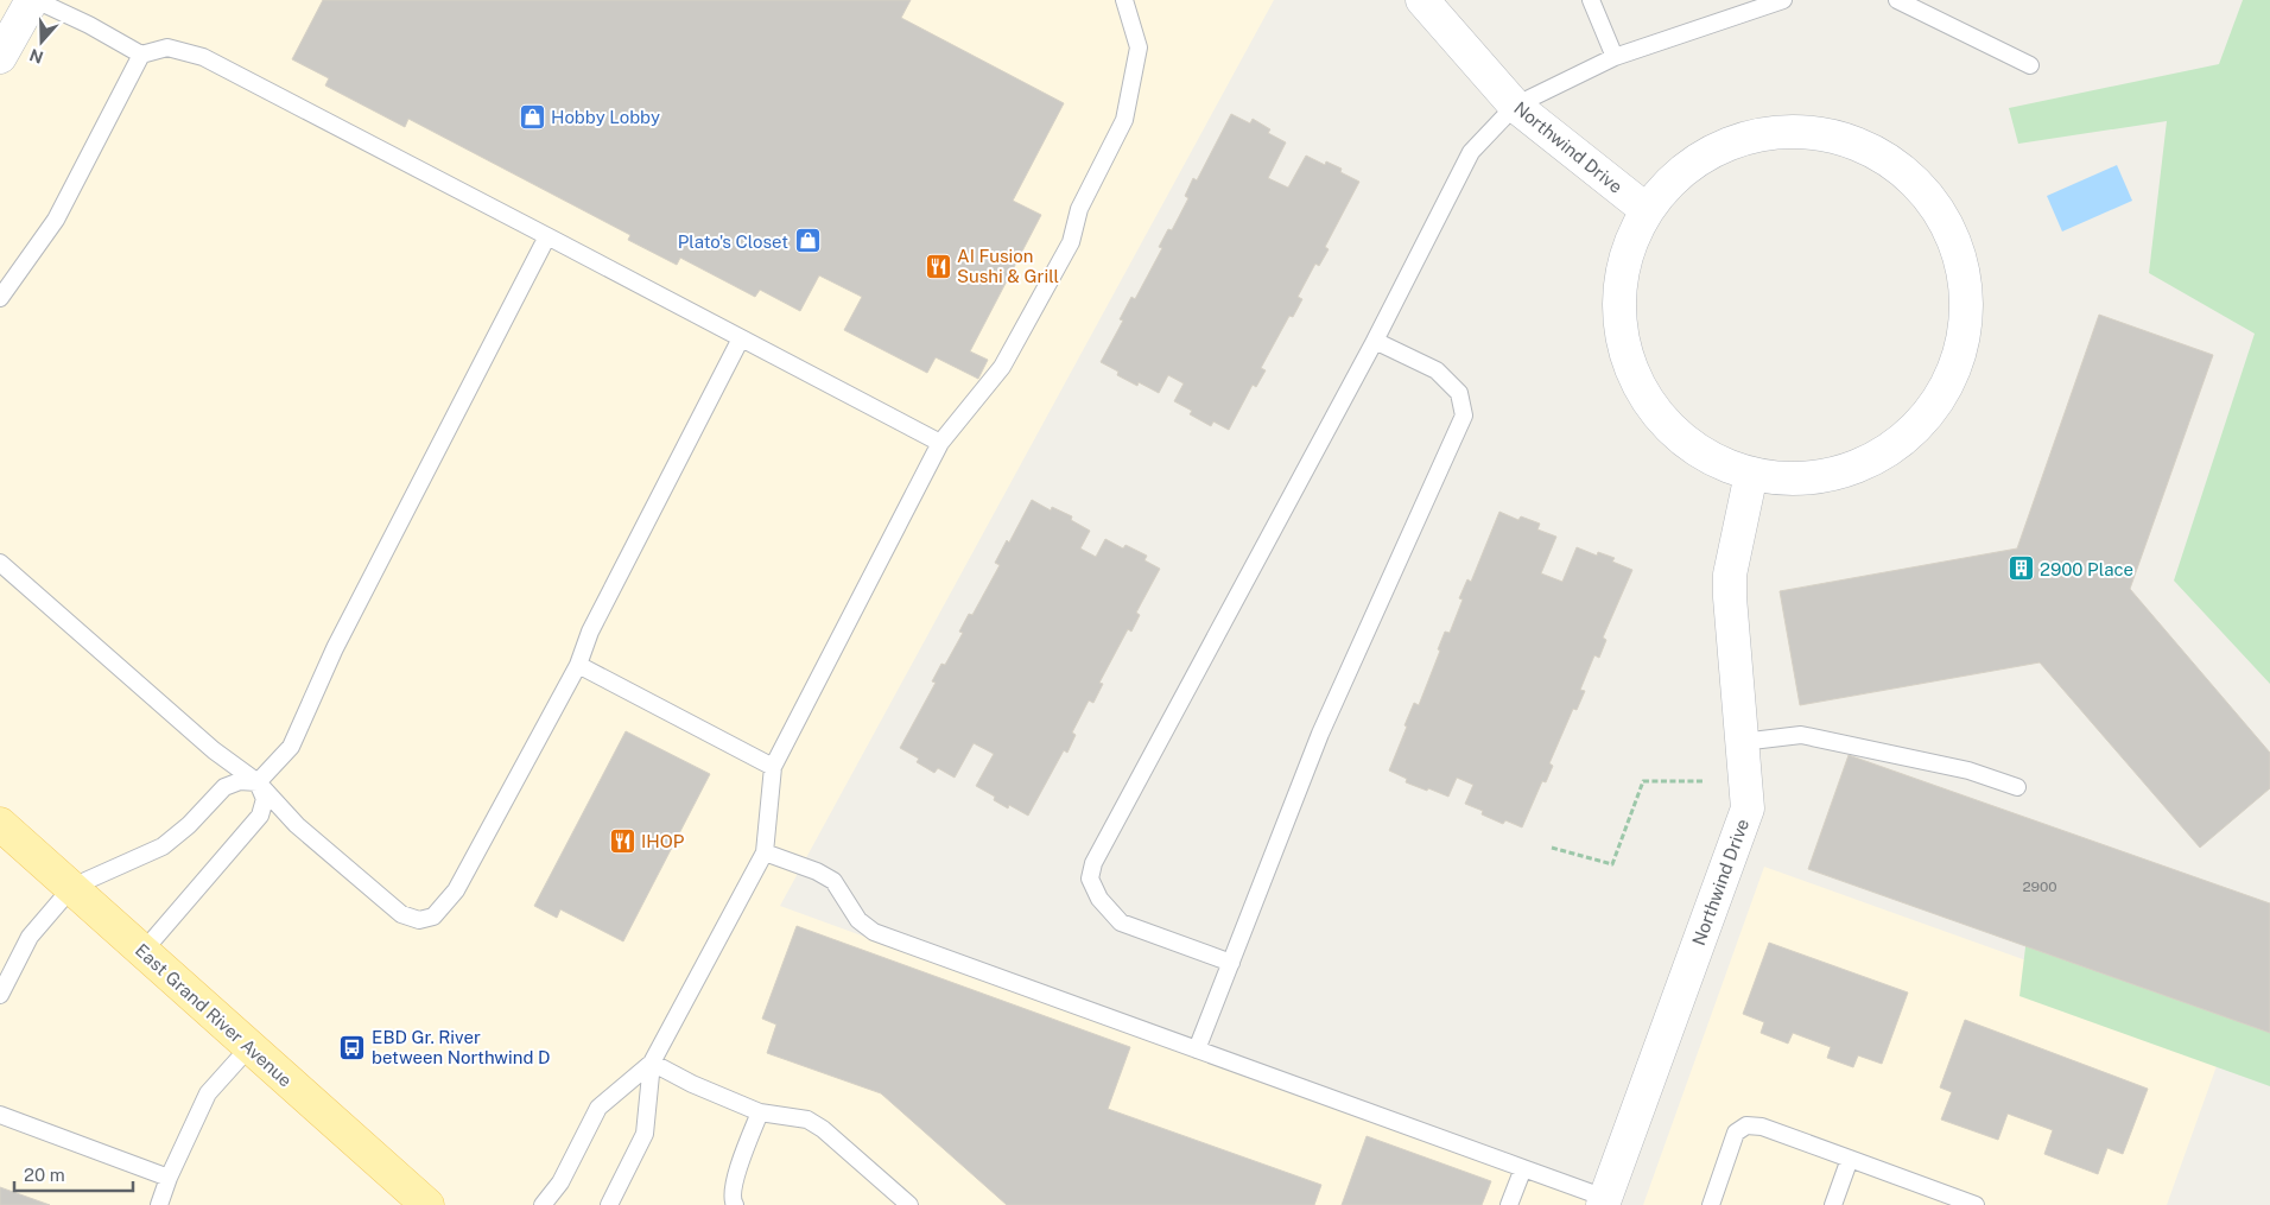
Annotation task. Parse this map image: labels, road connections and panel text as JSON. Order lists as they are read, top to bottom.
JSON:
{
  "streets": {
    "main road": ["East Grand River Avenue"],
    "street": ["Northwind Drive"]
  },
  "places": {
    "shop": ["Hobby Lobby", "Plato's Closet"],
    "restaurant": ["AI Fusion Sushi & Grill", "IHOP"],
    "building": ["2900 Place"],
    "bus stop": ["EBD Gr. River between Northwind D"]
  },
  "house_numbers": ["2900"],
  "scale_bar": "20 m",
  "north": "bottom"
}
